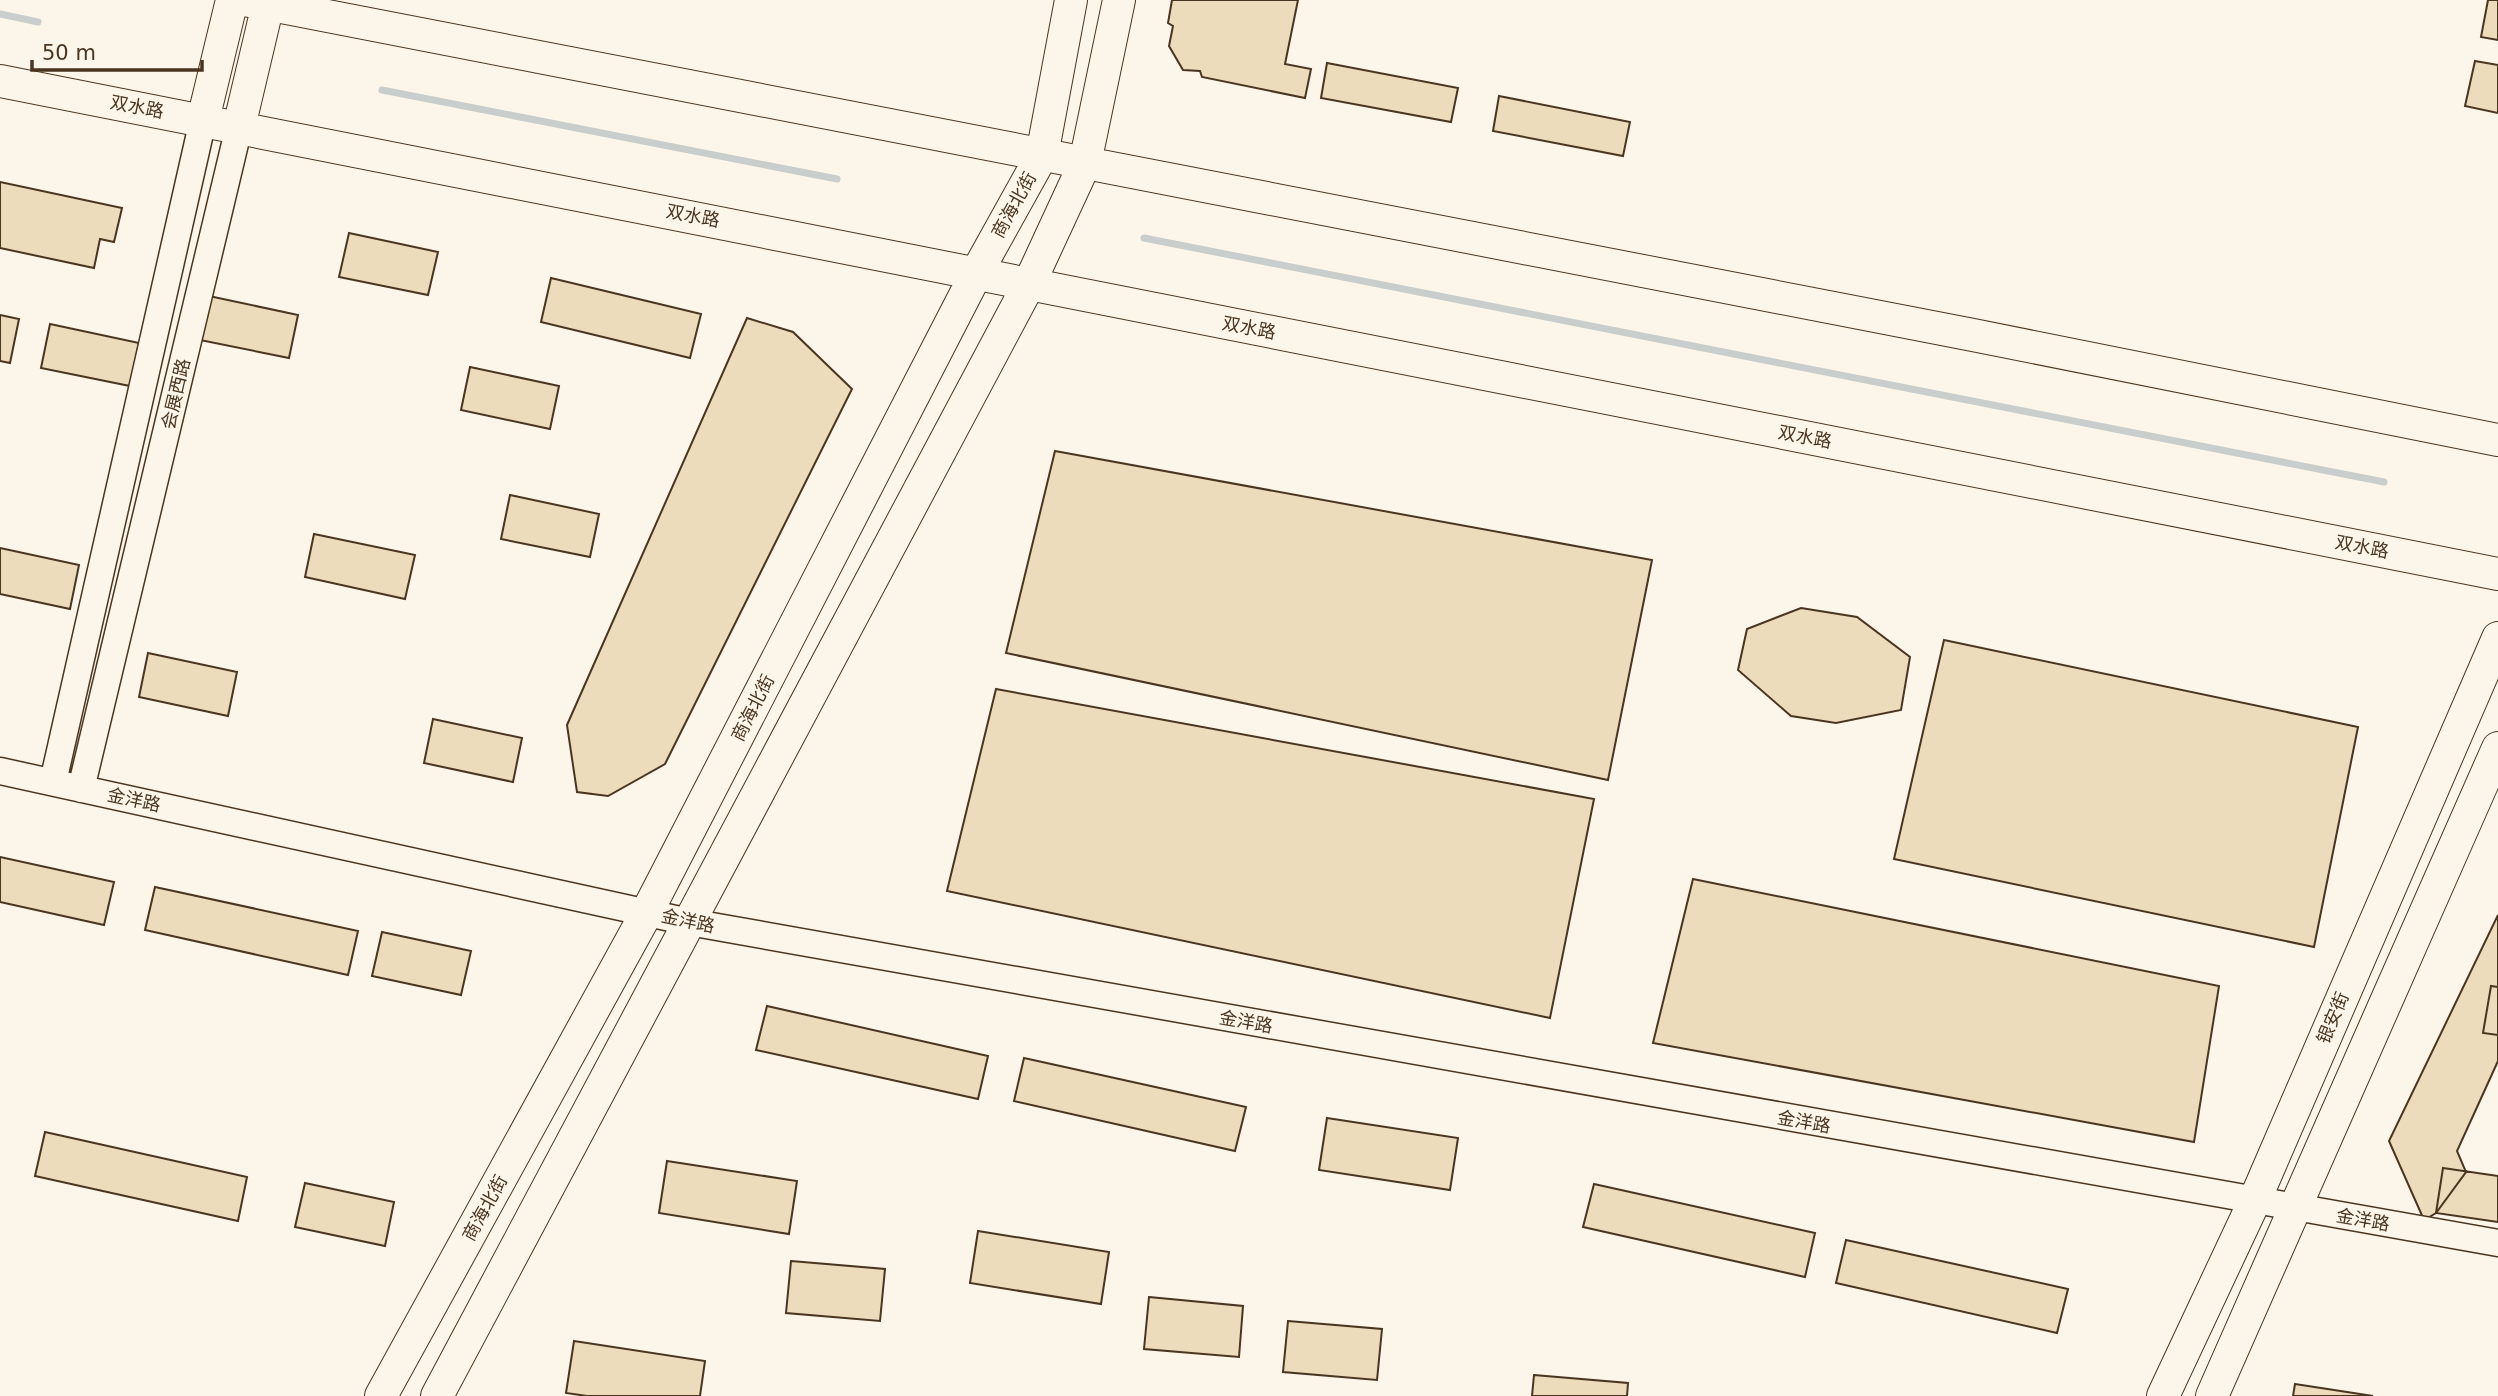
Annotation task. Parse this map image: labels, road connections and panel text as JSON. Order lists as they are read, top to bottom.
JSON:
{
  "streets": {
    "main road": [
      "双水路",
      "商海北街",
      "会展西路",
      "银安街"
    ],
    "street": ["金洋路"]
  },
  "crossings": [
    ["双水路", "商海北街"],
    ["双水路", "会展西路"],
    ["商海北街", "金洋路"],
    ["会展西路", "金洋路"],
    ["金洋路", "银安街"]
  ],
  "scale_bar": "50 m"
}
